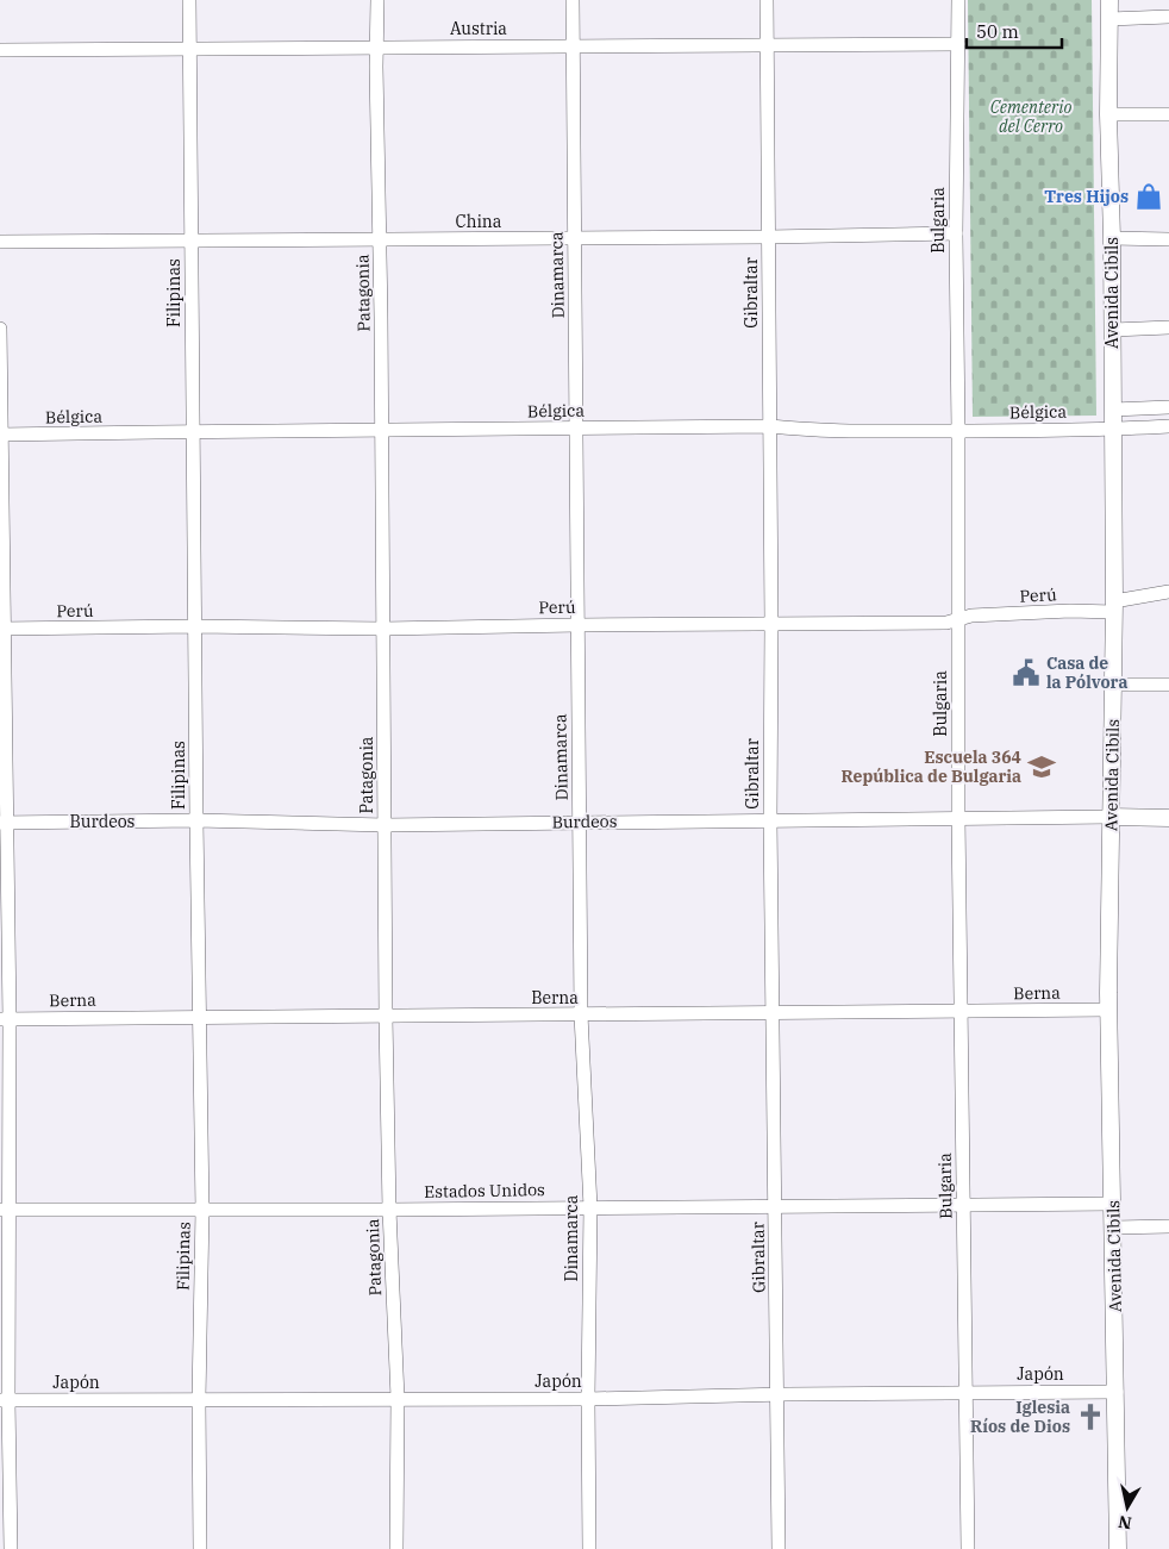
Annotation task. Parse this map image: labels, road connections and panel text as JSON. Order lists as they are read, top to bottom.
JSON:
{
  "streets": {
    "street": [
      "Austria",
      "Bulgaria",
      "China",
      "Dinamarca",
      "Filipinas",
      "Patagonia",
      "Gibraltar",
      "Avenida Cibils",
      "Bélgica",
      "Perú",
      "Burdeos",
      "Berna",
      "Estados Unidos",
      "Japón"
    ]
  },
  "crossings": [
    ["Austria", "Bulgaria"],
    ["Austria", "Dinamarca"],
    ["Austria", "Filipinas"],
    ["Austria", "Patagonia"],
    ["Austria", "Gibraltar"],
    ["Bulgaria", "China"],
    ["Bulgaria", "Bélgica"],
    ["Bulgaria", "Perú"],
    ["Bulgaria", "Burdeos"],
    ["Bulgaria", "Berna"],
    ["Bulgaria", "Estados Unidos"],
    ["Bulgaria", "Japón"],
    ["China", "Dinamarca"],
    ["China", "Filipinas"],
    ["China", "Patagonia"],
    ["China", "Gibraltar"],
    ["Dinamarca", "Bélgica"],
    ["Dinamarca", "Perú"],
    ["Dinamarca", "Burdeos"],
    ["Dinamarca", "Berna"],
    ["Dinamarca", "Estados Unidos"],
    ["Dinamarca", "Japón"],
    ["Filipinas", "Bélgica"],
    ["Filipinas", "Perú"],
    ["Filipinas", "Burdeos"],
    ["Filipinas", "Berna"],
    ["Filipinas", "Estados Unidos"],
    ["Filipinas", "Japón"],
    ["Patagonia", "Bélgica"],
    ["Patagonia", "Perú"],
    ["Patagonia", "Burdeos"],
    ["Patagonia", "Berna"],
    ["Patagonia", "Estados Unidos"],
    ["Patagonia", "Japón"],
    ["Gibraltar", "Bélgica"],
    ["Gibraltar", "Perú"],
    ["Gibraltar", "Burdeos"],
    ["Gibraltar", "Berna"],
    ["Gibraltar", "Estados Unidos"],
    ["Gibraltar", "Japón"],
    ["Avenida Cibils", "Bélgica"],
    ["Avenida Cibils", "Perú"],
    ["Avenida Cibils", "Burdeos"],
    ["Avenida Cibils", "Berna"],
    ["Avenida Cibils", "Estados Unidos"],
    ["Avenida Cibils", "Japón"]
  ],
  "parks": ["Cementerio del Cerro"],
  "places": {
    "shop": ["Tres Hijos"],
    "public building": ["Casa de la Pólvora"],
    "school or university": ["Escuela 364 República de Bulgaria"],
    "church": ["Iglesia Ríos de Dios"]
  },
  "scale_bar": "50 m",
  "north": "bottom"
}
